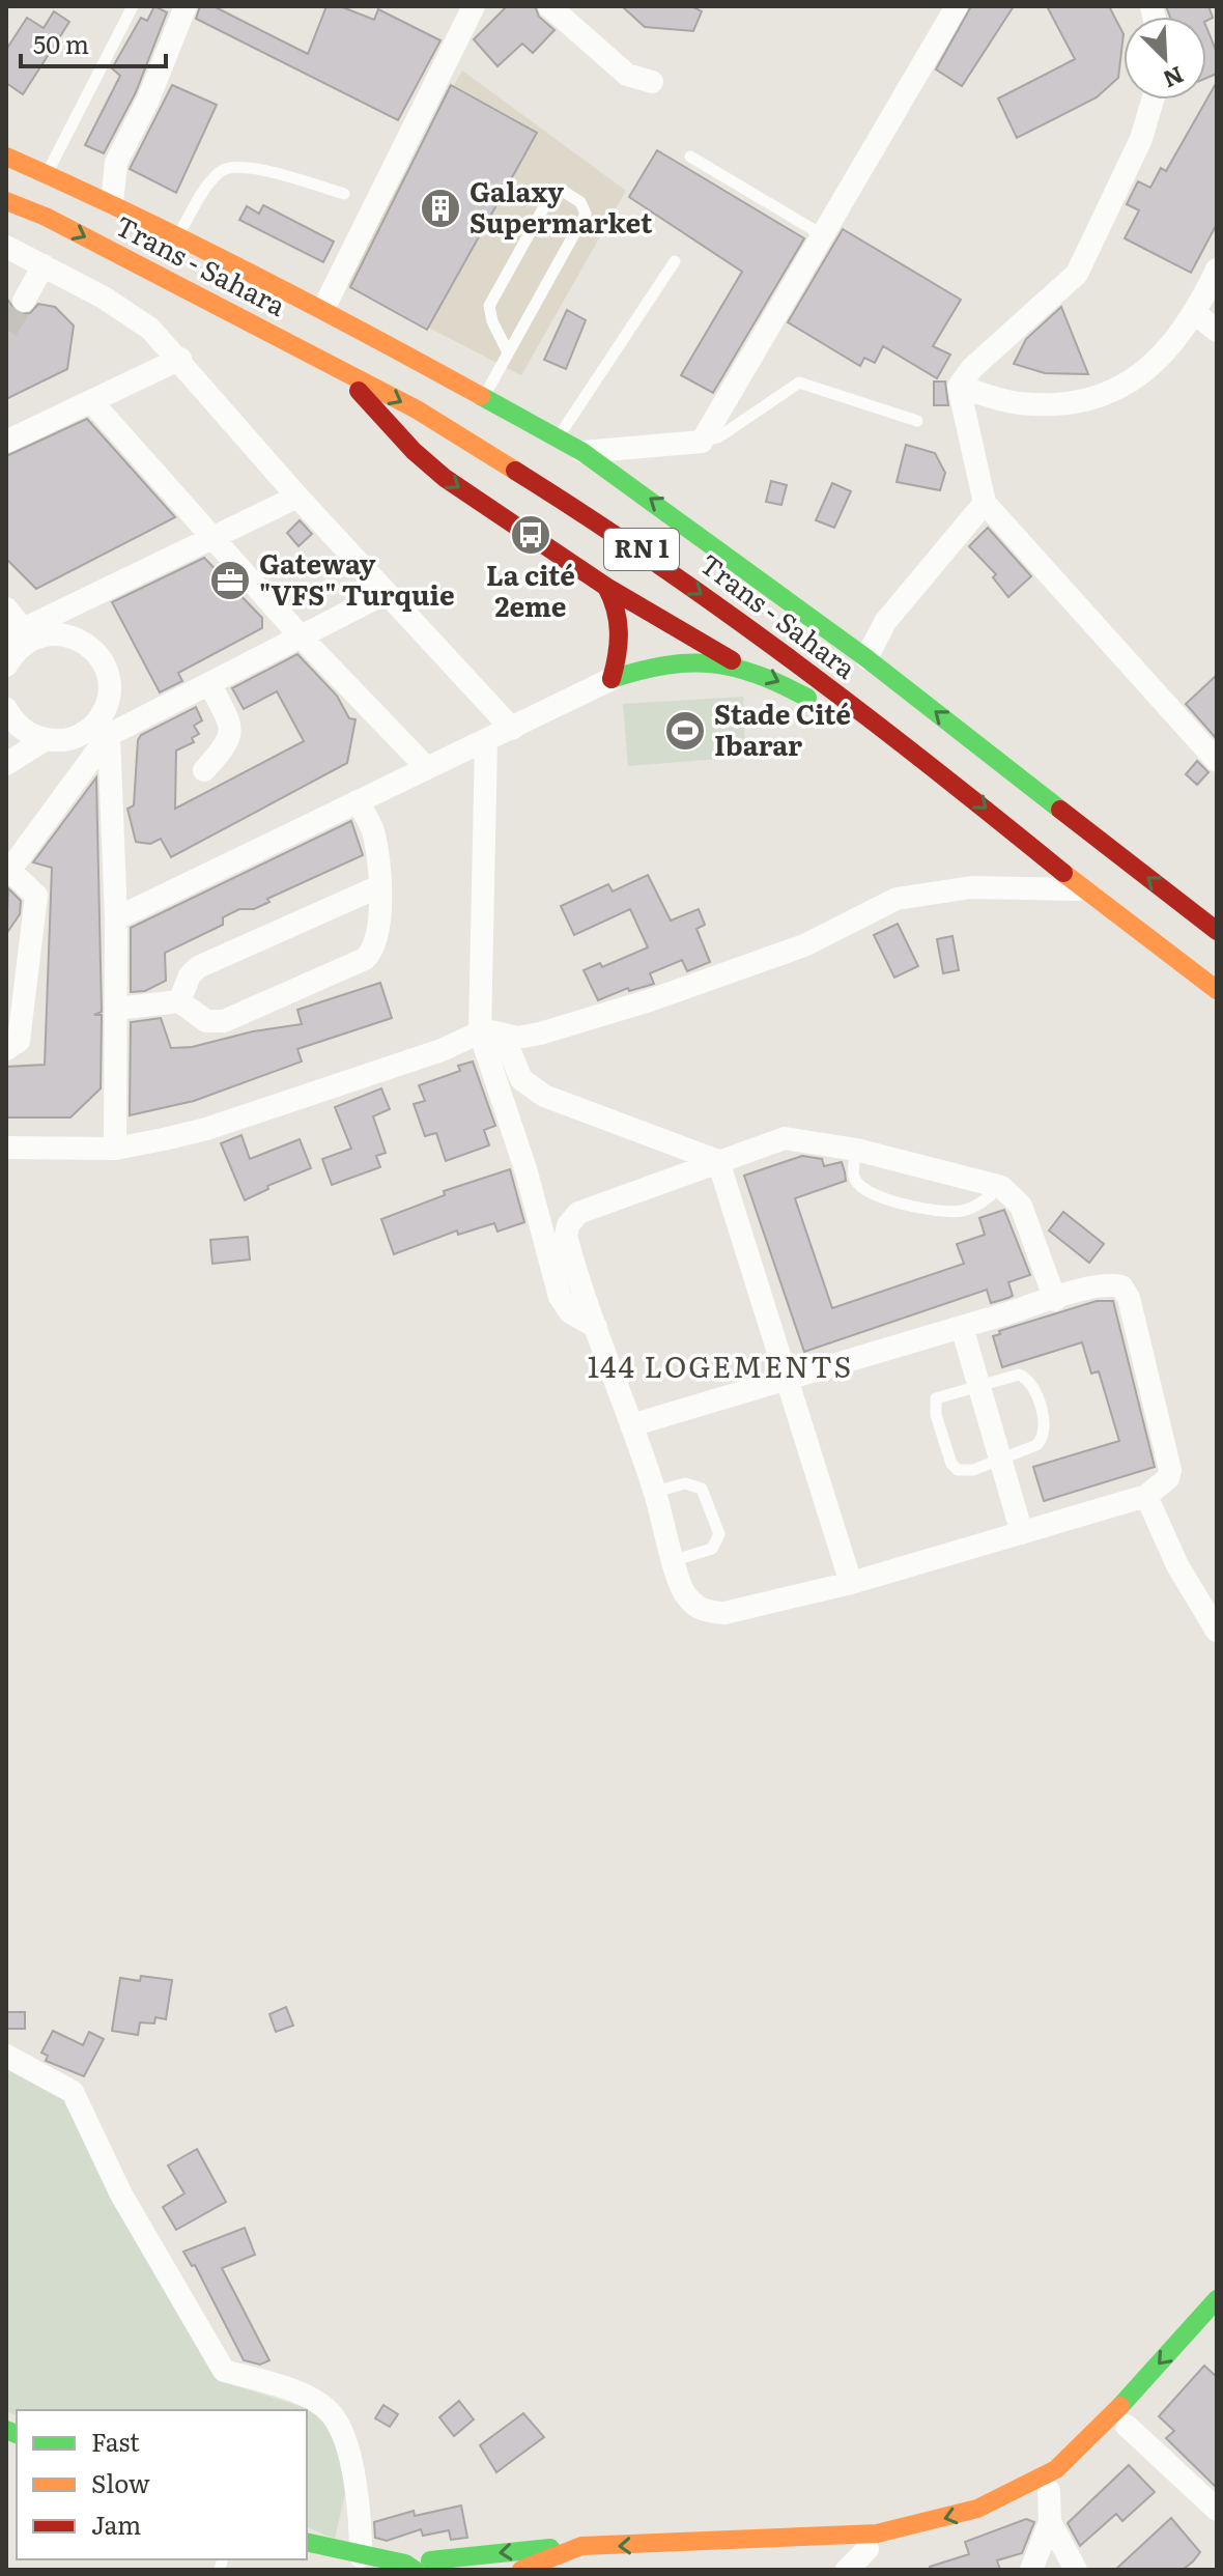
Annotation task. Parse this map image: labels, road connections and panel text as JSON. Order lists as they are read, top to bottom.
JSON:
{
  "streets": {
    "main road": ["Trans - Sahara", "RN 1"]
  },
  "districts": ["144 LOGEMENTS"],
  "places": {
    "building": ["Galaxy Supermarket"],
    "bus stop": ["La cité 2eme"],
    "office": ["Gateway \"VFS\" Turquie"],
    "sports": ["Stade Cité Ibarar"]
  },
  "legend": ["Fast", "Slow", "Jam"],
  "scale_bar": "50 m",
  "north": "bottom right"
}
